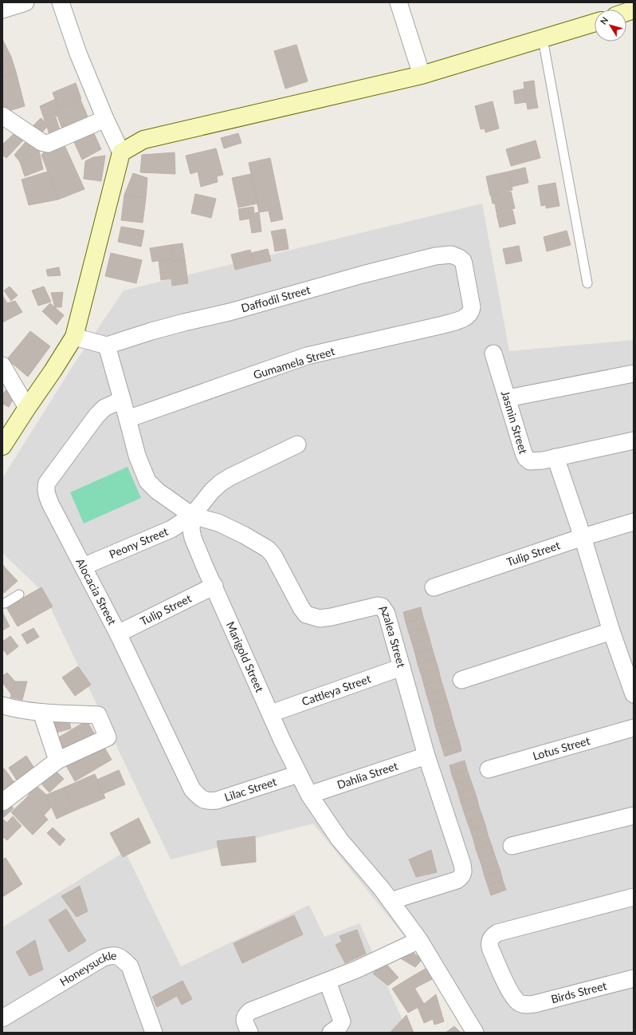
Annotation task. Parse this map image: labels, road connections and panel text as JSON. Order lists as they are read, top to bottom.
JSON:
{
  "streets": {
    "street": [
      "Daffodil Street",
      "Gumamela Street",
      "Jasmin Street",
      "Peony Street",
      "Tulip Street",
      "Alocacia Street",
      "Azalea Street",
      "Marigold Street",
      "Cattleya Street",
      "Lotus Street",
      "Dahlia Street",
      "Lilac Street",
      "Honeysuckle",
      "Birds Street"
    ]
  },
  "crossings": [
    ["Daffodil Street", "Gumamela Street"],
    ["Peony Street", "Alocacia Street"],
    ["Peony Street", "Azalea Street"],
    ["Peony Street", "Marigold Street"],
    ["Tulip Street", "Alocacia Street"],
    ["Tulip Street", "Marigold Street"],
    ["Alocacia Street", "Lilac Street"],
    ["Azalea Street", "Marigold Street"],
    ["Azalea Street", "Cattleya Street"],
    ["Azalea Street", "Dahlia Street"],
    ["Marigold Street", "Cattleya Street"],
    ["Marigold Street", "Dahlia Street"],
    ["Marigold Street", "Lilac Street"]
  ],
  "north": "top left"
}
